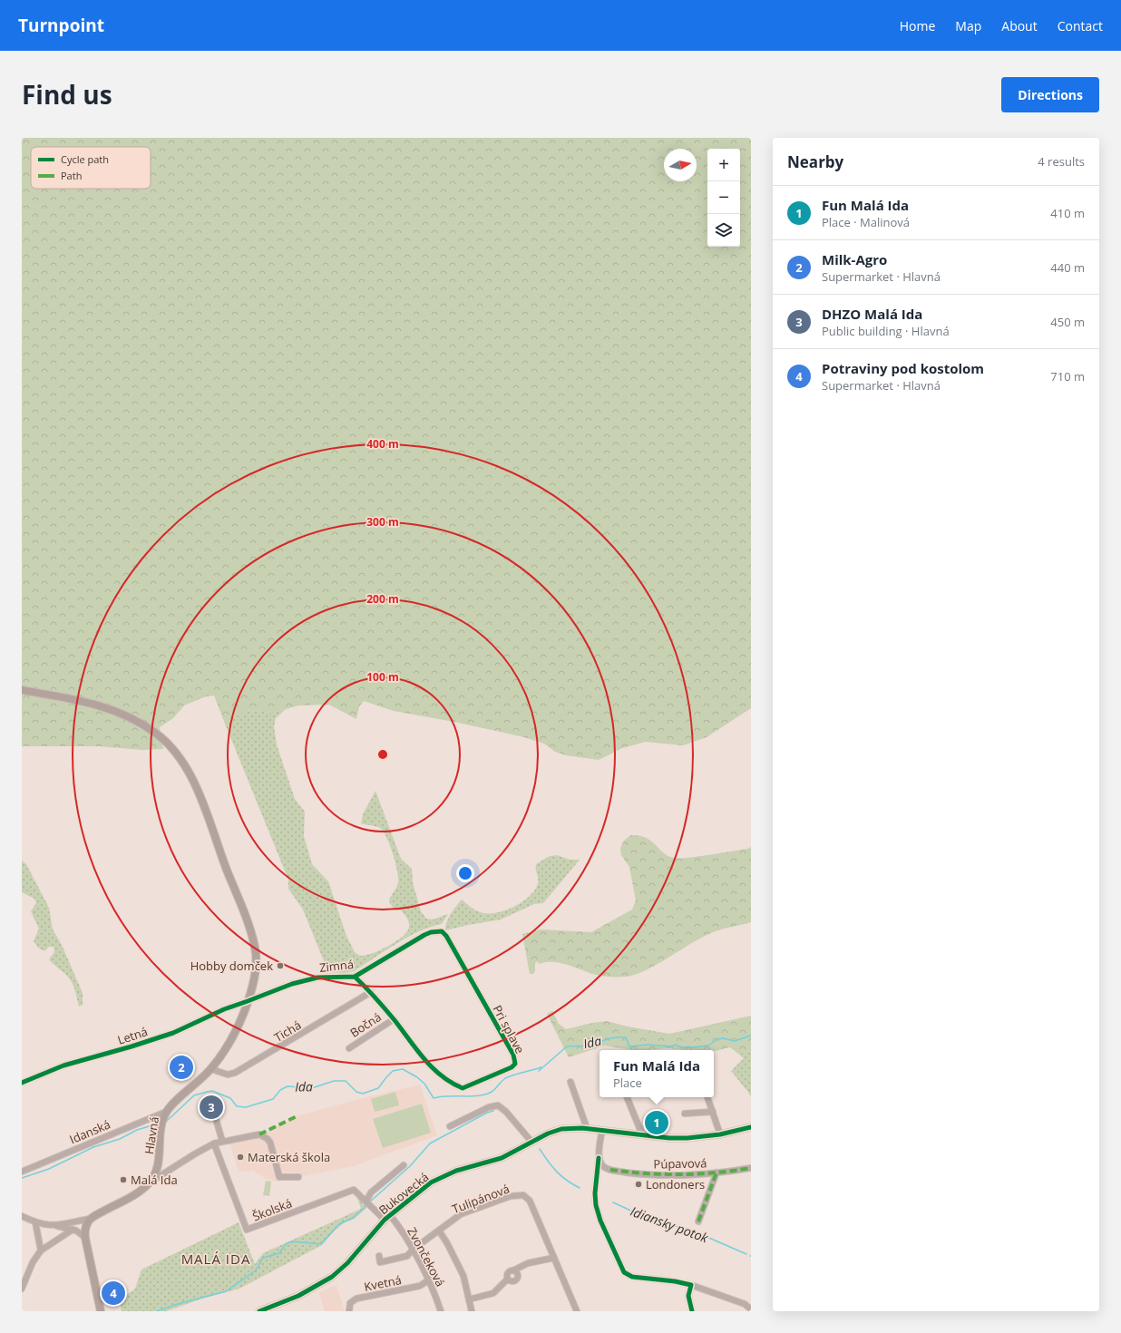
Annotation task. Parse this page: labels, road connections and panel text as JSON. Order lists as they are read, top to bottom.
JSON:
{
  "streets": {
    "main road": ["Hlavná"],
    "street": [
      "Zimná",
      "Bočná",
      "Pri splave",
      "Tichá",
      "Letná",
      "Idanská",
      "Púpavová",
      "Bukovecká",
      "Tulipánová",
      "Školská",
      "Zvončeková",
      "Kvetná"
    ]
  },
  "crossings": [
    ["Zimná", "Pri splave"],
    ["Zimná", "Letná"],
    ["Zimná", "Hlavná"],
    ["Bočná", "Pri splave"],
    ["Pri splave", "Tichá"],
    ["Tichá", "Hlavná"],
    ["Letná", "Hlavná"],
    ["Idanská", "Hlavná"],
    ["Bukovecká", "Školská"],
    ["Bukovecká", "Zvončeková"],
    ["Tulipánová", "Zvončeková"],
    ["Tulipánová", "Kvetná"],
    ["Školská", "Zvončeková"],
    ["Zvončeková", "Kvetná"]
  ],
  "districts": ["MALÁ IDA"],
  "water": ["Ida", "Idiansky potok"],
  "places": [
    "Hobby domček",
    "Materská škola",
    "Malá Ida",
    "Londoners"
  ],
  "legend": ["Cycle path", "Path"],
  "north": "right",
  "page": {
    "header": "Turnpoint",
    "nav": [
      "Home",
      "Map",
      "About",
      "Contact"
    ],
    "title": "Find us",
    "buttons": "Directions",
    "heading": ["Nearby", "4 results"],
    "map_buttons": ["+", "−"],
    "list": [
      {
        "mark": "1",
        "name": "Fun Malá Ida",
        "note": "Place · Malinová",
        "value": "410 m"
      },
      {
        "mark": "2",
        "name": "Milk-Agro",
        "note": "Supermarket · Hlavná",
        "value": "440 m"
      },
      {
        "mark": "3",
        "name": "DHZO Malá Ida",
        "note": "Public building · Hlavná",
        "value": "450 m"
      },
      {
        "mark": "4",
        "name": "Potraviny pod kostolom",
        "note": "Supermarket · Hlavná",
        "value": "710 m"
      }
    ],
    "popup": ["Fun Malá Ida", "Place"],
    "pins": [
      "2",
      "3",
      "1",
      "4"
    ]
  },
  "rings": [
    "400 m",
    "300 m",
    "200 m",
    "100 m"
  ]
}
